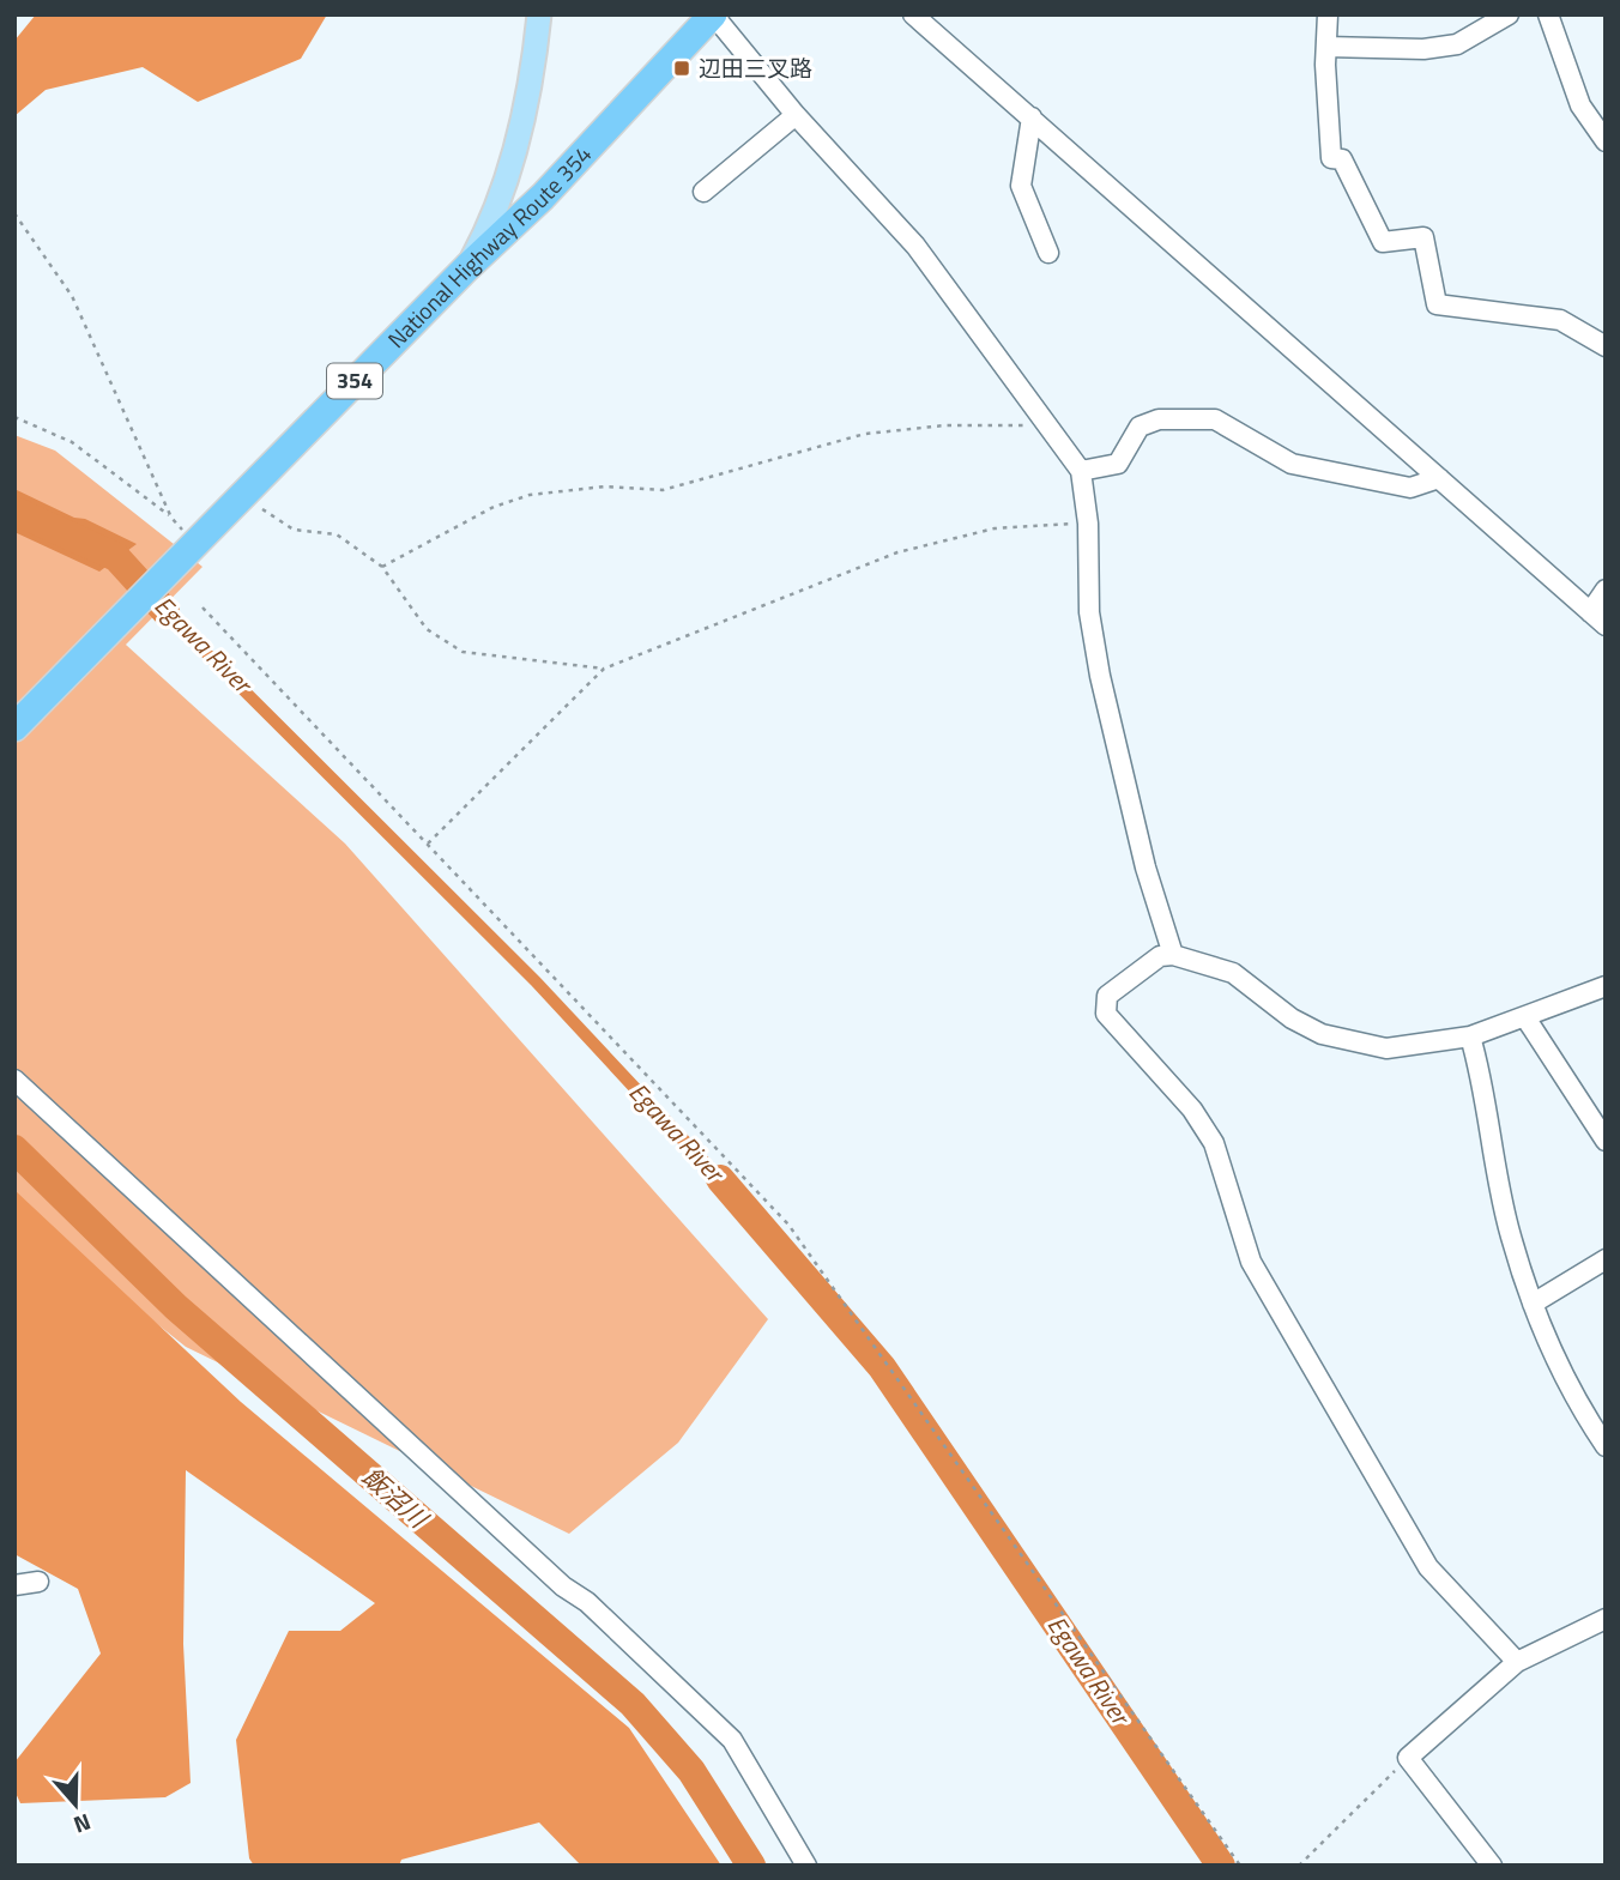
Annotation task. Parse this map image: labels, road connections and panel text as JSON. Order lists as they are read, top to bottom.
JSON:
{
  "streets": {
    "highway": ["National Highway Route 354", "354"]
  },
  "water": ["Egawa River", "飯沼川"],
  "places": {
    "transit": ["辺田三叉路"]
  },
  "north": "bottom"
}
